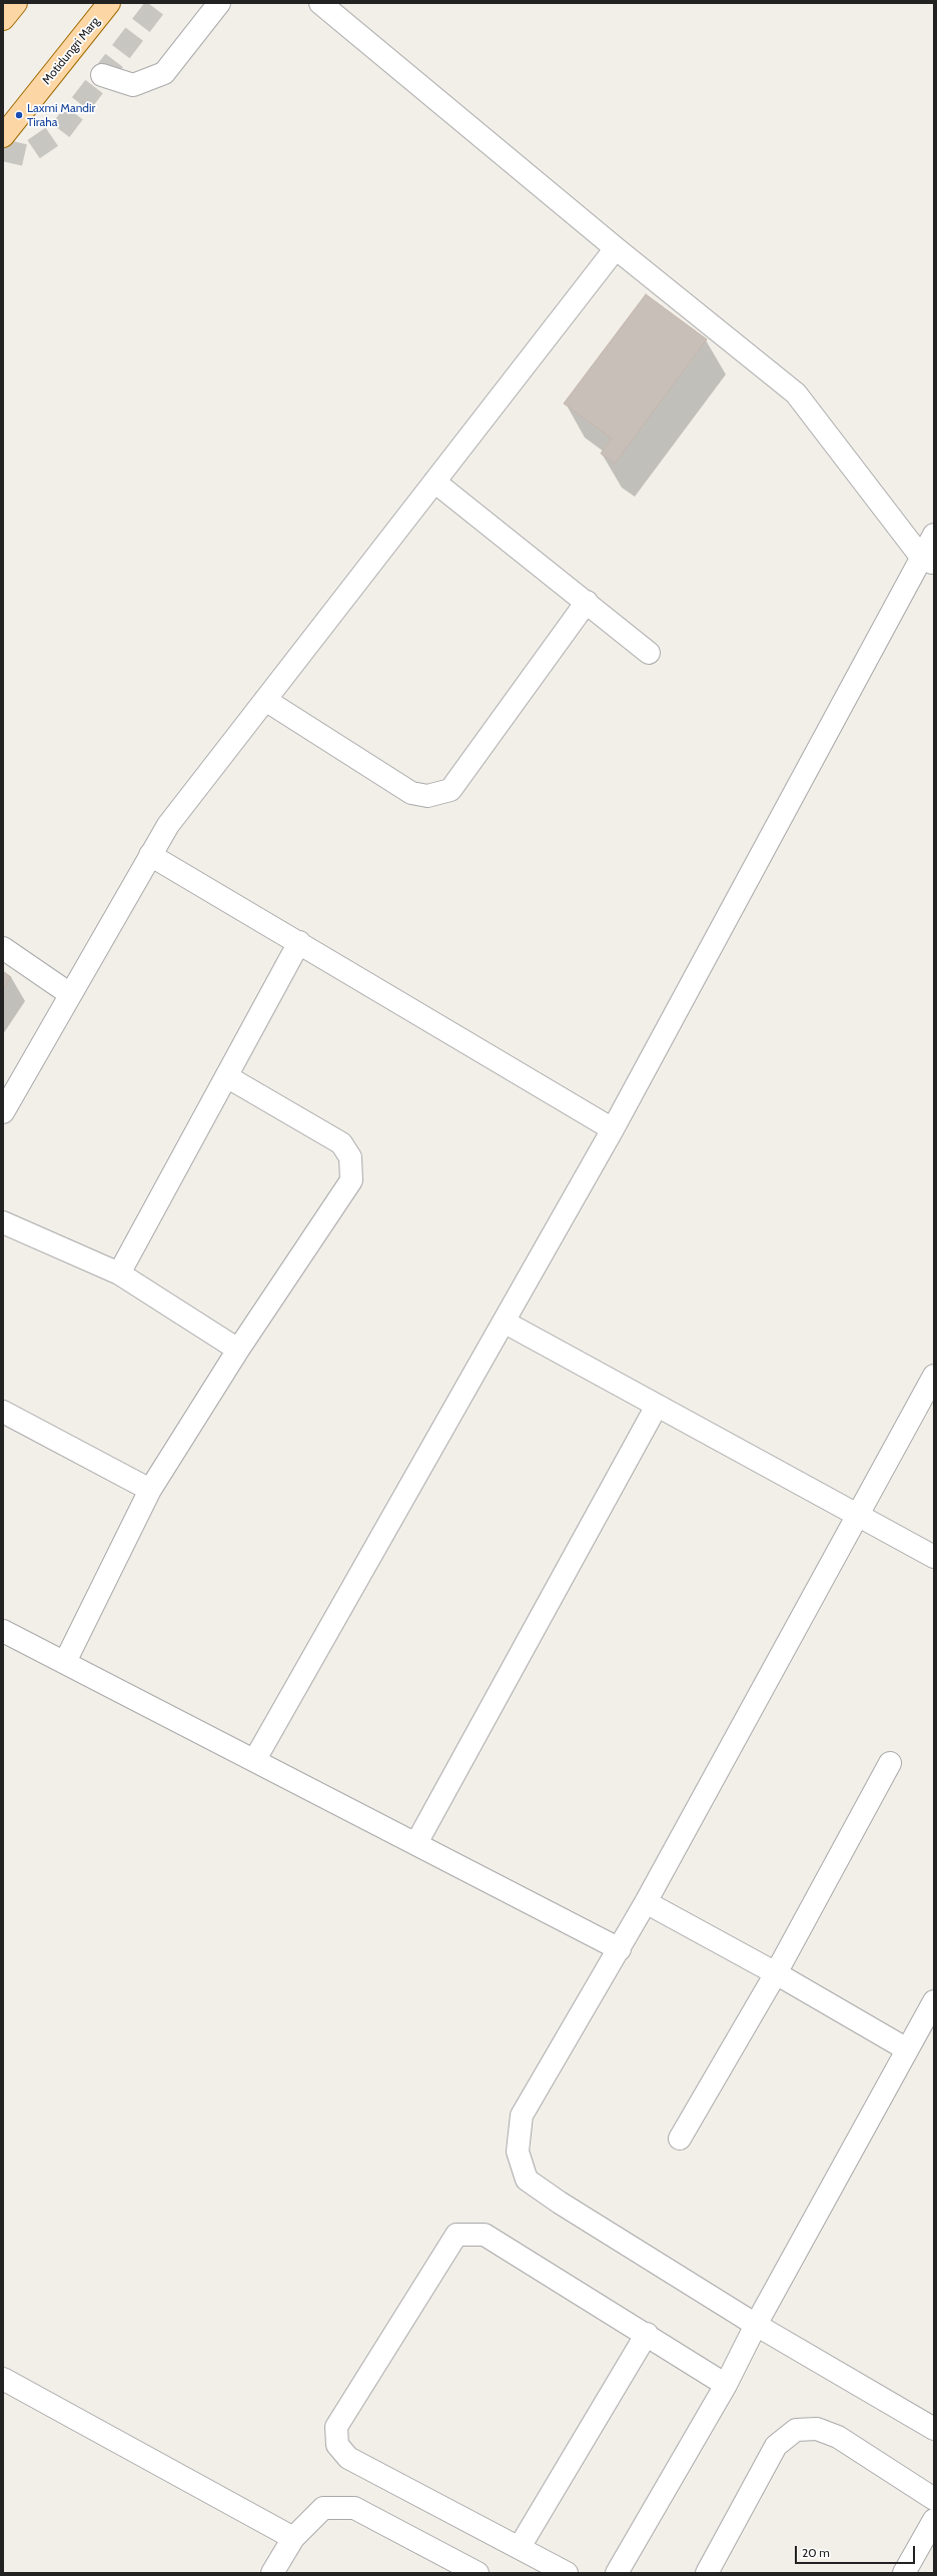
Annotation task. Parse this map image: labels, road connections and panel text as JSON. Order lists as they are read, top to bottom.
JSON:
{
  "streets": {
    "main road": ["Motidungri Marg"]
  },
  "places": ["Laxmi Mandir Tiraha"],
  "scale_bar": "20 m"
}
